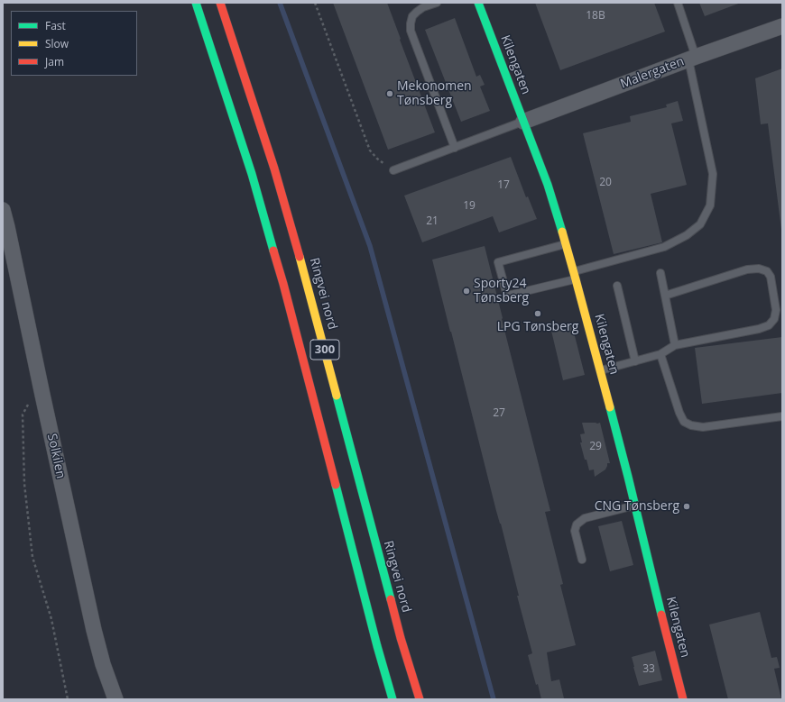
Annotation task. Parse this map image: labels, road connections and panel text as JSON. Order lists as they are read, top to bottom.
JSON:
{
  "streets": {
    "main road": ["Kilengaten", "Ringvei nord", "300"],
    "street": ["Malergaten", "Solkilen"]
  },
  "crossings": [
    ["Kilengaten", "Malergaten"]
  ],
  "places": [
    "Mekonomen Tønsberg",
    "Sporty24 Tønsberg",
    "LPG Tønsberg",
    "CNG Tønsberg"
  ],
  "house_numbers": [
    "18B",
    "20",
    "17",
    "19",
    "21",
    "27",
    "29",
    "33"
  ],
  "legend": ["Fast", "Slow", "Jam"]
}
